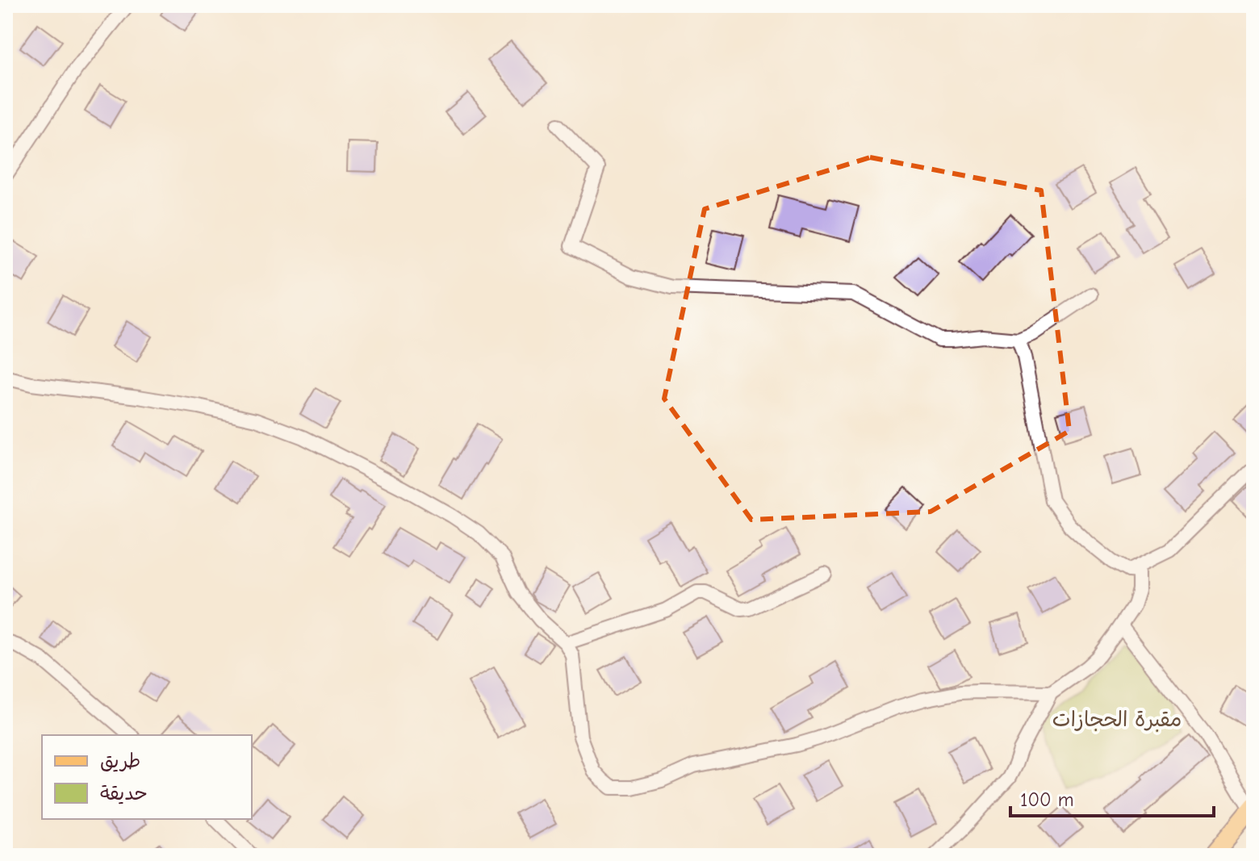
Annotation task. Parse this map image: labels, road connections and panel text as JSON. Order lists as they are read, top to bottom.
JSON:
{
  "parks": ["مقبرة الحجازات"],
  "legend": ["طريق", "حديقة"],
  "scale_bar": "100 m"
}
